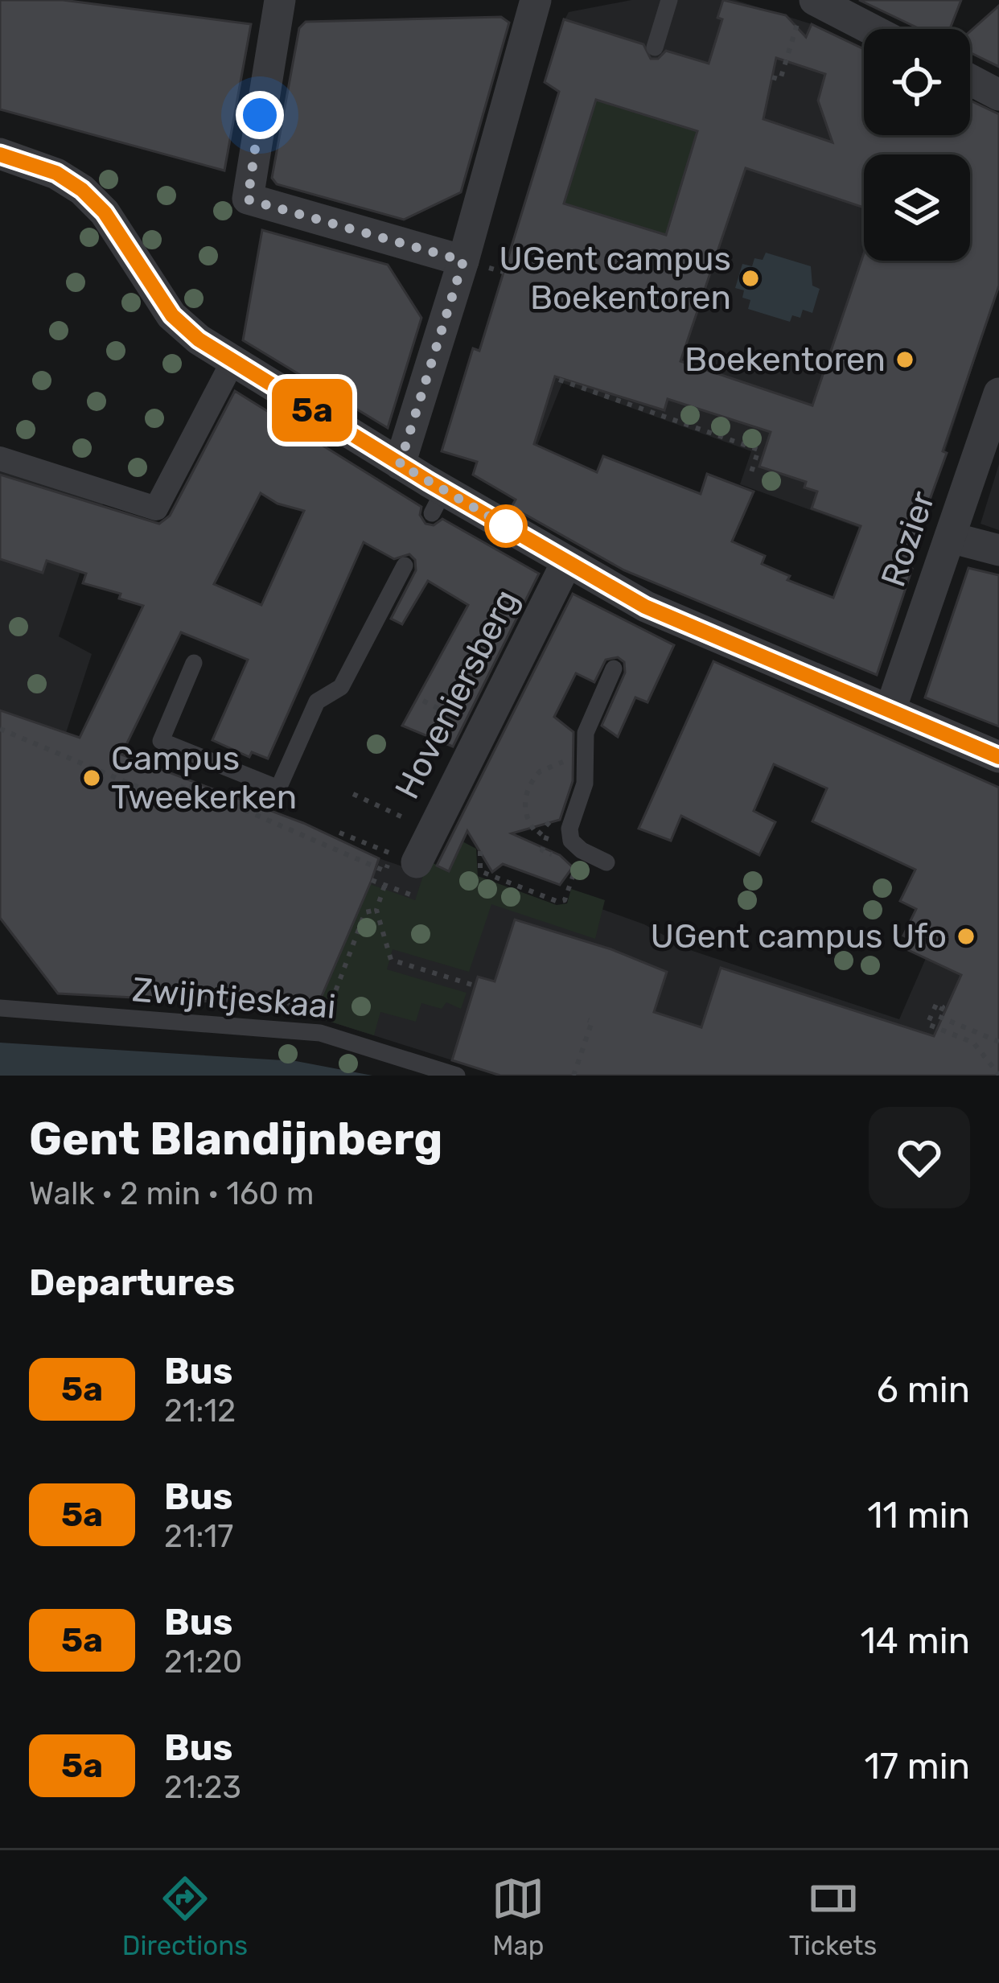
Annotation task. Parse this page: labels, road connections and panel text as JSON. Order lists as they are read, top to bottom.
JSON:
{
  "streets": {
    "street": ["Rozier", "Hoveniersberg"],
    "lane": ["Zwijntjeskaai"]
  },
  "places": [
    "UGent campus Boekentoren",
    "Boekentoren",
    "Campus Tweekerken",
    "UGent campus Ufo"
  ],
  "lines": ["bus line 5a"],
  "page": {
    "on_map": "5a",
    "heading": [
      ["Gent Blandijnberg", "Walk · 2 min · 160 m"],
      "Departures"
    ],
    "list": [
      {
        "mark": "5a",
        "name": "Bus",
        "note": "21:12",
        "value": "6 min"
      },
      {
        "mark": "5a",
        "name": "Bus",
        "note": "21:17",
        "value": "11 min"
      },
      {
        "mark": "5a",
        "name": "Bus",
        "note": "21:20",
        "value": "14 min"
      },
      {
        "mark": "5a",
        "name": "Bus",
        "note": "21:23",
        "value": "17 min"
      }
    ],
    "tabs": ["Directions", "Map", "Tickets"]
  }
}
